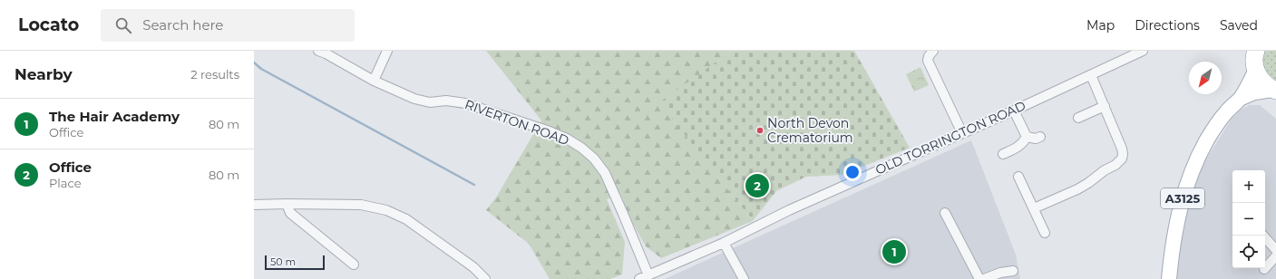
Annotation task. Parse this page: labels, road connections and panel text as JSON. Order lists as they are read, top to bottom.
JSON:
{
  "streets": {
    "main road": ["A3125"],
    "street": ["RIVERTON ROAD", "OLD TORRINGTON ROAD"]
  },
  "crossings": [
    ["RIVERTON ROAD", "OLD TORRINGTON ROAD"]
  ],
  "places": ["North Devon Crematorium"],
  "scale_bar": "50 m",
  "north": "bottom left",
  "page": {
    "header": "Locato",
    "search": "Search here",
    "nav": ["Map", "Directions", "Saved"],
    "heading": ["Nearby", "2 results"],
    "list": [
      {
        "mark": "1",
        "name": "The Hair Academy",
        "note": "Office",
        "value": "80 m"
      },
      {
        "mark": "2",
        "name": "Office",
        "note": "Place",
        "value": "80 m"
      }
    ],
    "map_buttons": ["+", "−"],
    "pins": ["2", "1"],
    "scale": "50 m"
  }
}
